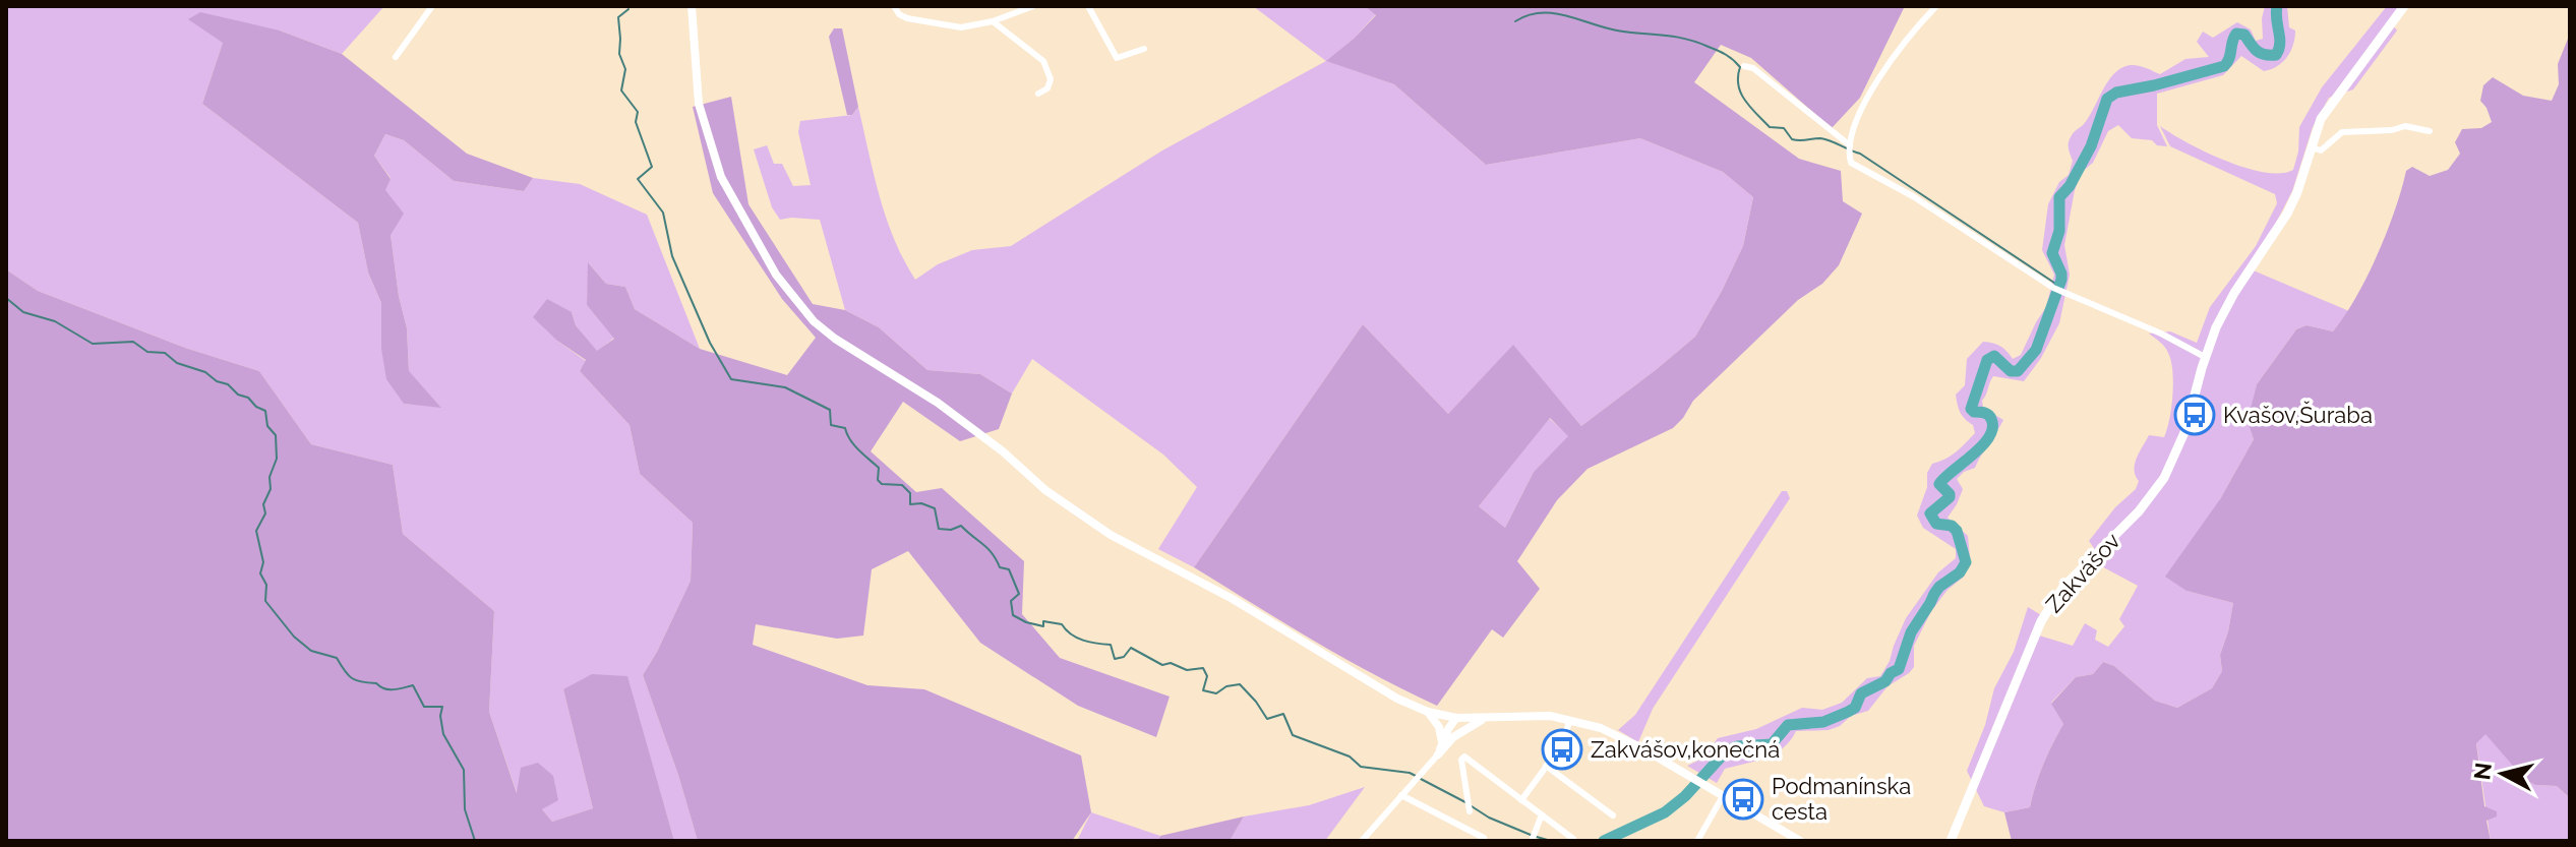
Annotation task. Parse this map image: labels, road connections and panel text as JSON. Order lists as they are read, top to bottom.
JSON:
{
  "streets": {
    "main road": ["Zakvášov"]
  },
  "places": {
    "bus stop": ["Kvašov,Šuraba", "Zakvášov,konečná", "Podmanínska cesta"]
  },
  "north": "left"
}
